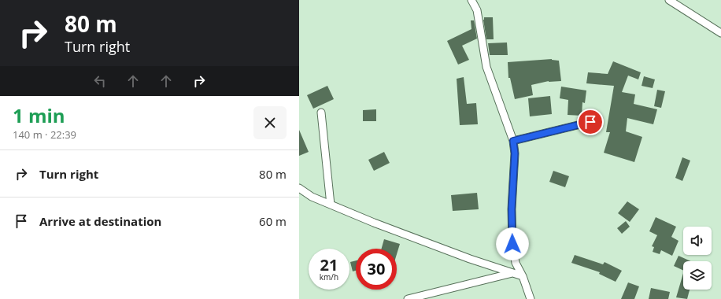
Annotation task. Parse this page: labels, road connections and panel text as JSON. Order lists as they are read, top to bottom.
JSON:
{
  "page": {
    "turn": ["80 m", "Turn right"],
    "heading": ["1 min", "140 m · 22:39"],
    "list": [
      {
        "name": "Turn right",
        "value": "80 m"
      },
      {
        "name": "Arrive at destination",
        "value": "60 m"
      }
    ],
    "speed": "21 km/h",
    "limit": "30"
  }
}
